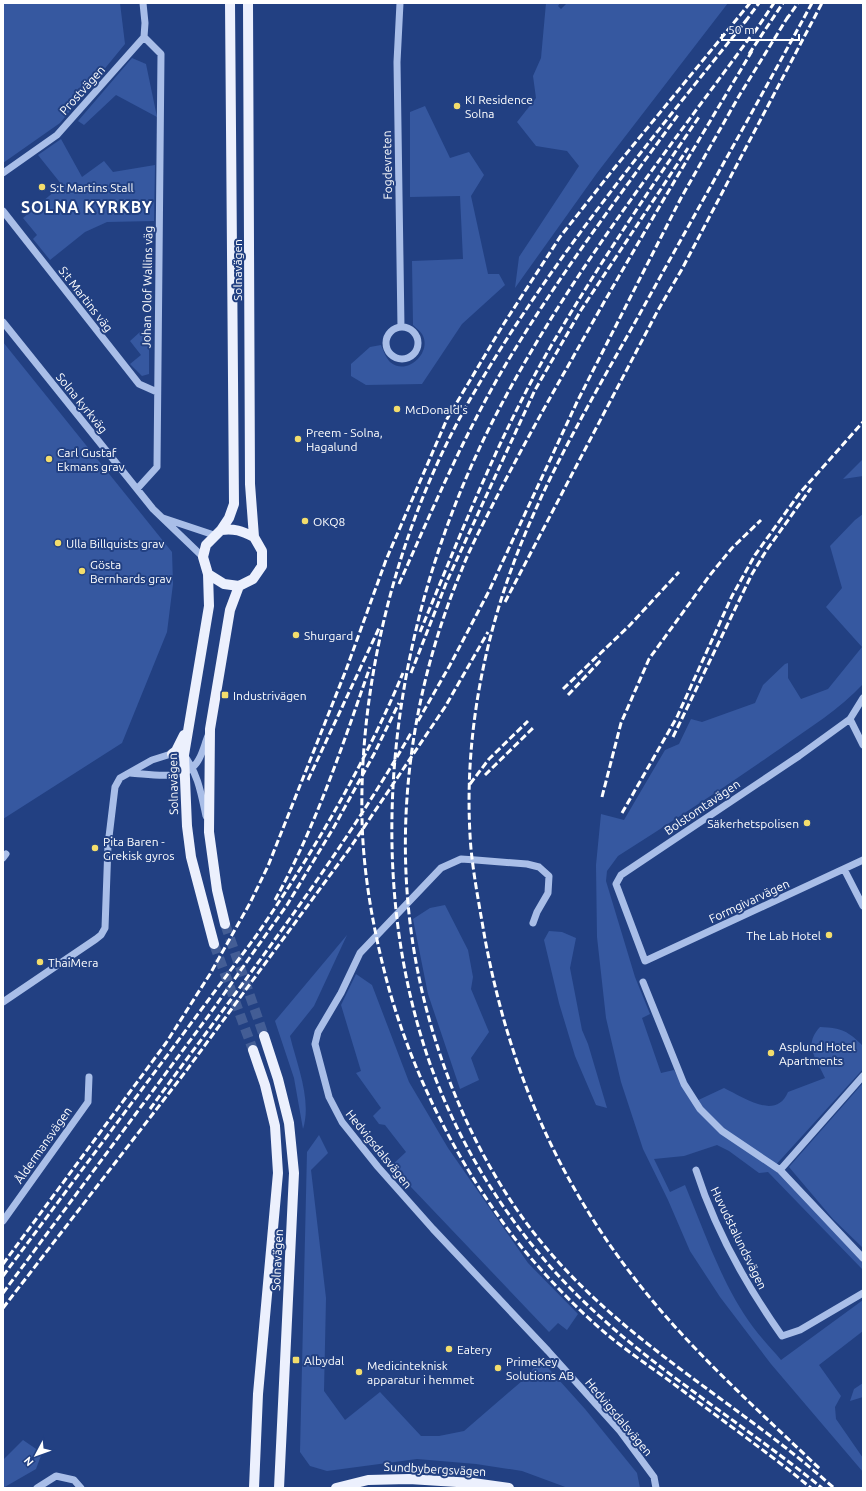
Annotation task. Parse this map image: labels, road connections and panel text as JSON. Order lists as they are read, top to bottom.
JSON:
{
  "streets": {
    "main road": ["Solnavägen", "Sundbybergsvägen"],
    "street": [
      "Prostvägen",
      "Fogdevreten",
      "Johan Olof Wallins väg",
      "S:t Martins väg",
      "Solna kyrkväg",
      "Bolstomtavägen",
      "Formgivarvägen",
      "Åldermansvägen",
      "Hedvigsdalsvägen",
      "Huvudstalundsvägen"
    ]
  },
  "crossings": [
    ["Prostvägen", "Johan Olof Wallins väg"],
    ["Solnavägen", "Solna kyrkväg"],
    ["Johan Olof Wallins väg", "S:t Martins väg"],
    ["Johan Olof Wallins väg", "Solna kyrkväg"],
    ["Bolstomtavägen", "Formgivarvägen"]
  ],
  "districts": ["SOLNA KYRKBY"],
  "places": {
    "other": [
      "KI Residence Solna",
      "S:t Martins Stall",
      "McDonald's",
      "Preem - Solna, Hagalund",
      "Carl Gustaf Ekmans grav",
      "OKQ8",
      "Ulla Billquists grav",
      "Gösta Bernhards grav",
      "Shurgard",
      "Säkerhetspolisen",
      "Pita Baren - Grekisk gyros",
      "The Lab Hotel",
      "ThaiMera",
      "Asplund Hotel Apartments",
      "Eatery",
      "PrimeKey Solutions AB",
      "Medicinteknisk apparatur i hemmet"
    ],
    "transit": ["Industrivägen", "Albydal"]
  },
  "scale_bar": "50 m",
  "north": "bottom left"
}
